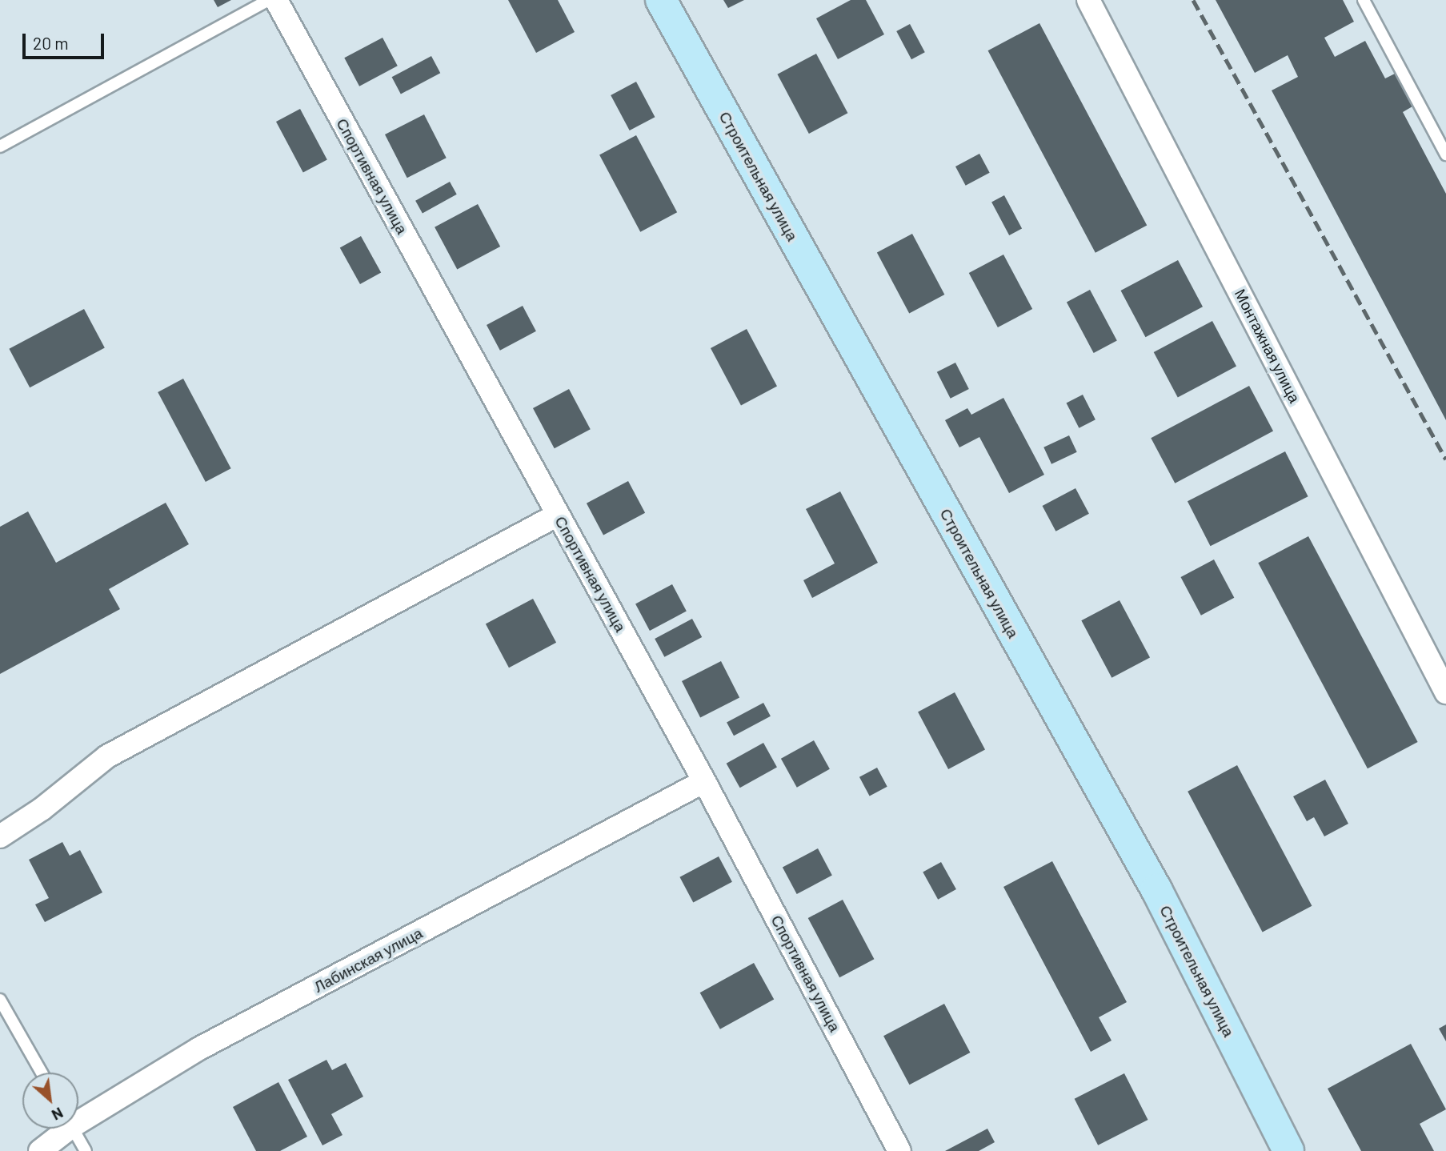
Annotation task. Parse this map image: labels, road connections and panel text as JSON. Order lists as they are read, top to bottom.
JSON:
{
  "streets": {
    "street": [
      "Спортивная улица",
      "Строительная улица",
      "Монтажная улица",
      "Лабинская улица"
    ]
  },
  "crossings": [
    ["Спортивная улица", "Лабинская улица"]
  ],
  "scale_bar": "20 m",
  "north": "bottom right"
}
